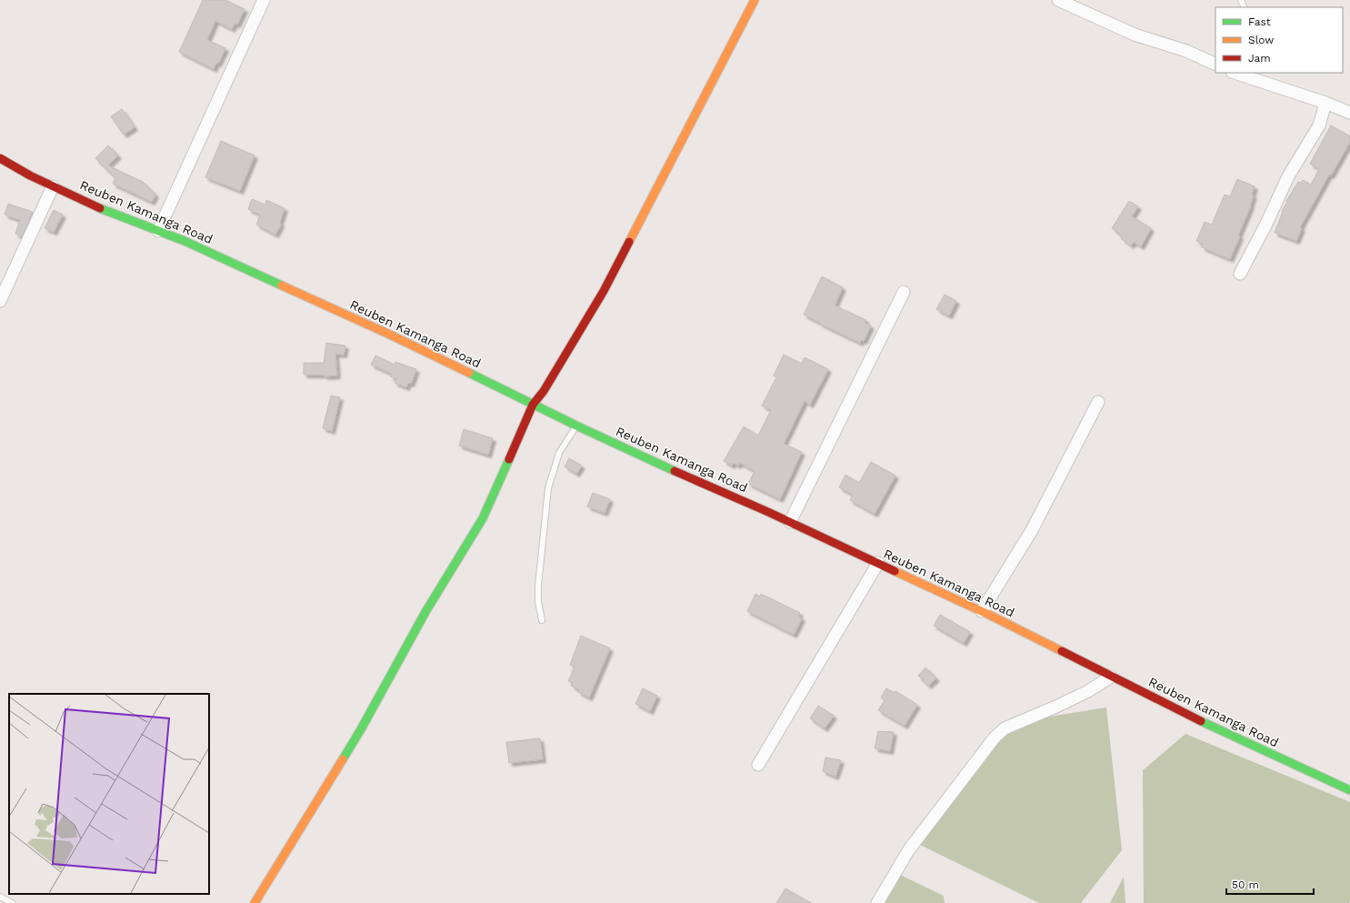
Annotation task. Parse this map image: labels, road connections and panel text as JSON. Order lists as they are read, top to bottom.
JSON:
{
  "streets": {
    "street": ["Reuben Kamanga Road"]
  },
  "legend": ["Fast", "Slow", "Jam"],
  "scale_bar": "50 m"
}
